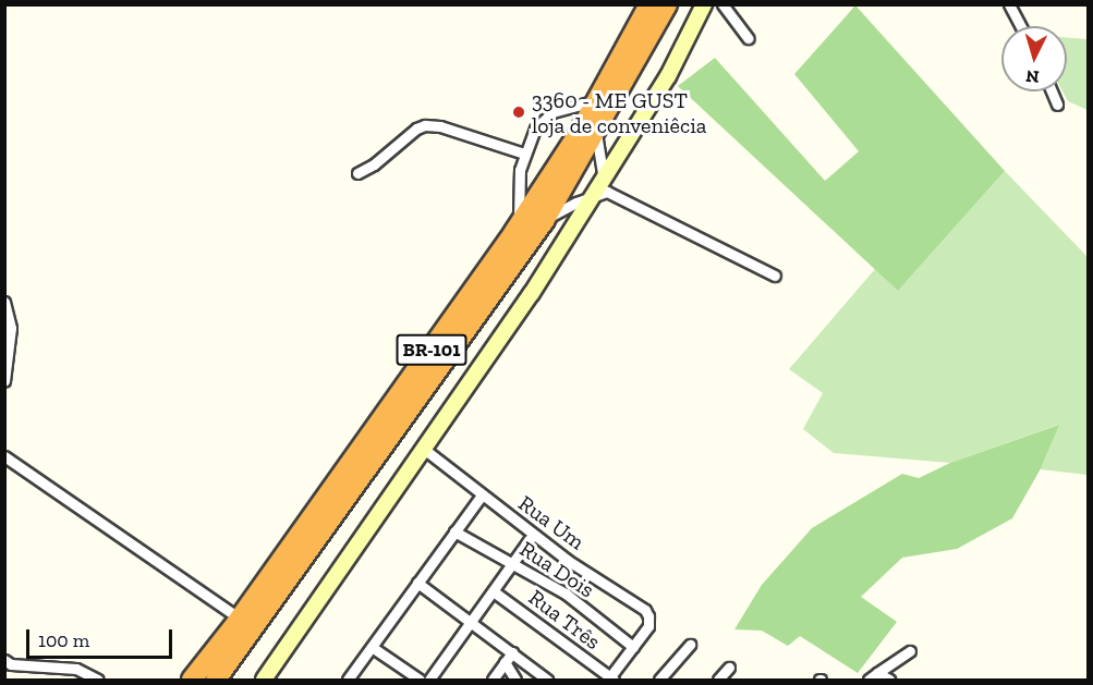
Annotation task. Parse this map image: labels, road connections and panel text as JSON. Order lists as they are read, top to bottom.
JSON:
{
  "streets": {
    "highway": ["BR-101"],
    "street": ["Rua Um", "Rua Dois", "Rua Três"]
  },
  "crossings": [
    ["Rua Um", "Rua Dois"]
  ],
  "places": ["3360 - ME GUST loja de conveniêcia"],
  "scale_bar": "100 m",
  "north": "bottom"
}
